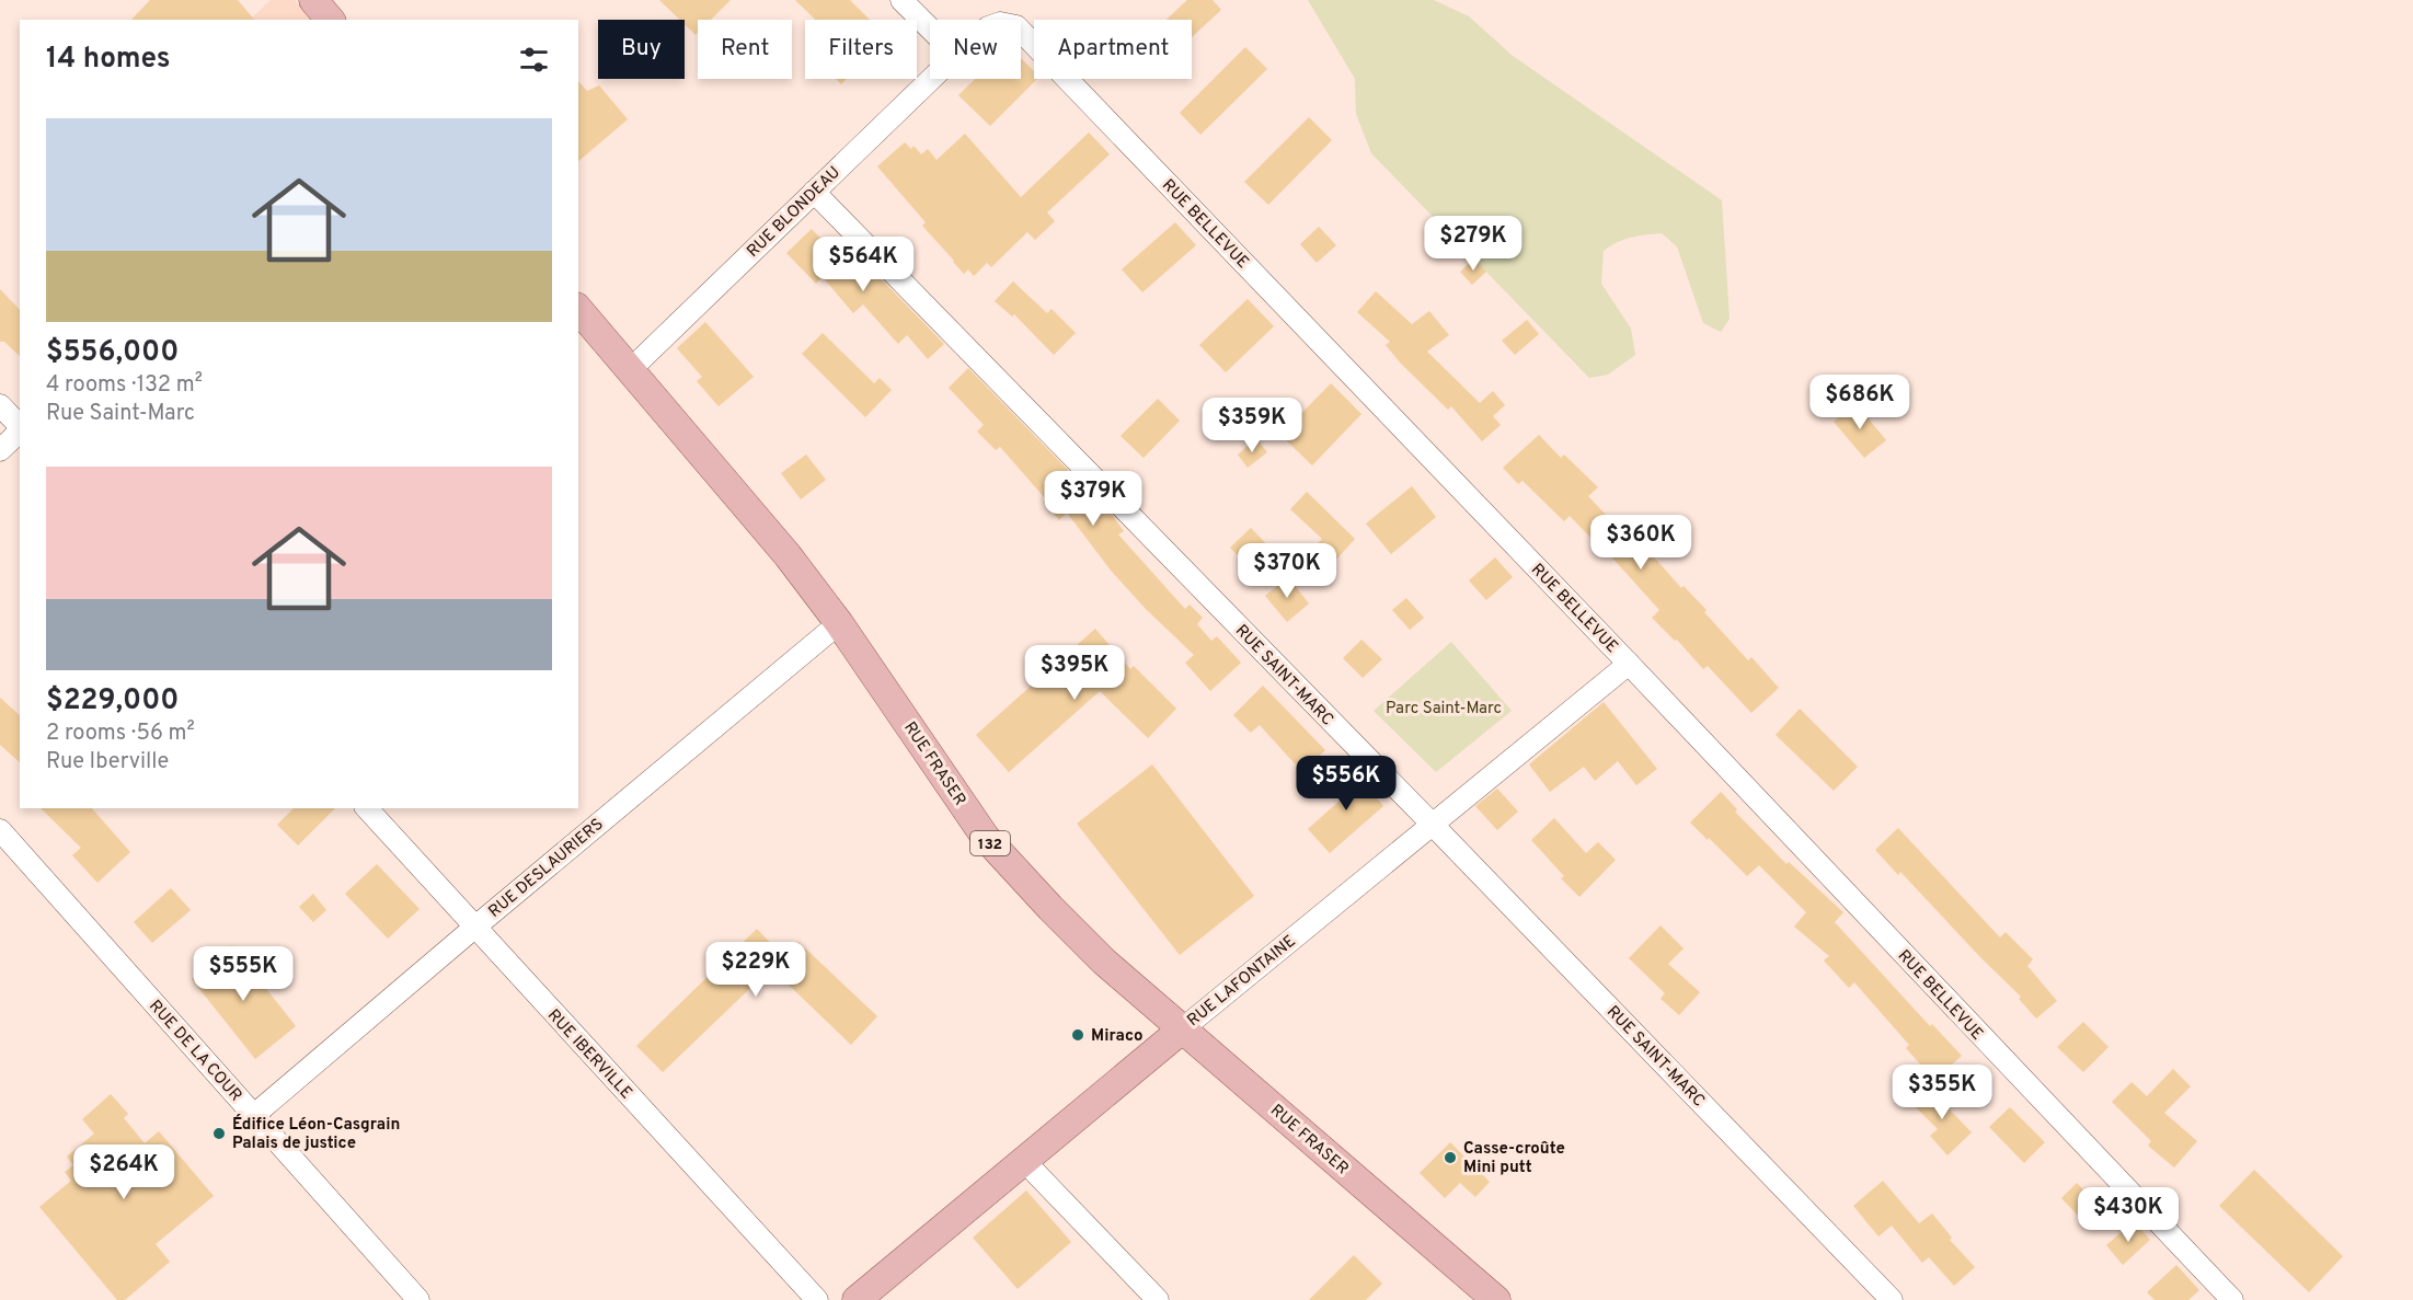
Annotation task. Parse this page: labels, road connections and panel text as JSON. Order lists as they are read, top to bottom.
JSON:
{
  "streets": {
    "main road": ["RUE FRASER", "132", "RUE LAFONTAINE"],
    "street": [
      "RUE BLONDEAU",
      "RUE BELLEVUE",
      "RUE SAINT-MARC",
      "RUE DESLAURIERS",
      "RUE DE LA COUR",
      "RUE IBERVILLE"
    ]
  },
  "crossings": [
    ["RUE BLONDEAU", "RUE SAINT-MARC"],
    ["RUE BLONDEAU", "RUE FRASER"],
    ["RUE BELLEVUE", "RUE LAFONTAINE"],
    ["RUE SAINT-MARC", "RUE LAFONTAINE"],
    ["RUE FRASER", "RUE DESLAURIERS"],
    ["RUE FRASER", "RUE LAFONTAINE"],
    ["RUE DESLAURIERS", "RUE DE LA COUR"],
    ["RUE DESLAURIERS", "RUE IBERVILLE"]
  ],
  "parks": ["Parc Saint-Marc"],
  "places": ["Miraco", "Édifice Léon-Casgrain Palais de justice", "Casse-croûte Mini putt"],
  "page": {
    "chip": [
      "Buy",
      "Rent",
      "Filters",
      "New",
      "Apartment"
    ],
    "heading": "14 homes",
    "list": [
      {
        "name": "$556,000",
        "note": "4 rooms · 132 m² · Rue Saint-Marc"
      },
      {
        "name": "$229,000",
        "note": "2 rooms · 56 m² · Rue Iberville"
      }
    ],
    "price": [
      "$279K",
      "$564K",
      "$686K",
      "$359K",
      "$379K",
      "$360K",
      "$370K",
      "$395K",
      "$556K",
      "$229K",
      "$555K",
      "$355K",
      "$264K",
      "$430K"
    ]
  }
}
